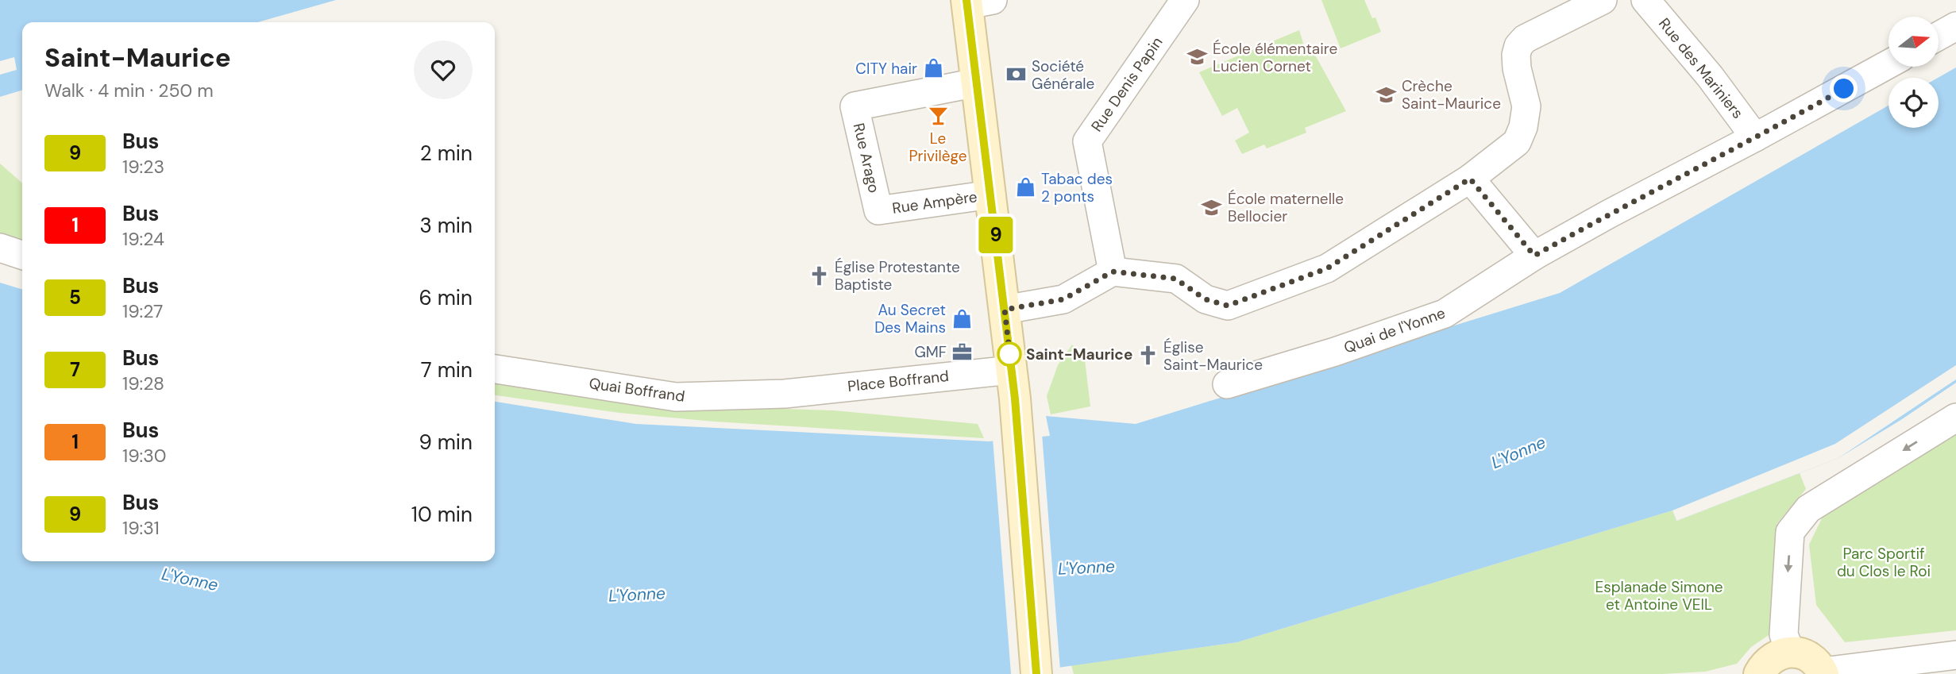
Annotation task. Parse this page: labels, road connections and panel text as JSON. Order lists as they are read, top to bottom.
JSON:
{
  "streets": {
    "street": [
      "Rue des Mariniers",
      "Rue Denis Papin",
      "Rue Arago",
      "Rue Ampère",
      "Quai de l'Yonne",
      "Place Boffrand",
      "Quai Boffrand"
    ]
  },
  "crossings": [
    ["Rue des Mariniers", "Quai de l'Yonne"],
    ["Rue Arago", "Rue Ampère"],
    ["Place Boffrand", "Quai Boffrand"]
  ],
  "water": ["L'Yonne"],
  "parks": ["Parc Sportif du Clos le Roi", "Esplanade Simone et Antoine VEIL"],
  "places": {
    "school or university": ["École élémentaire Lucien Cornet", "Crèche Saint-Maurice", "École maternelle Bellocier"],
    "shop": ["CITY hair", "Tabac des 2 ponts", "Au Secret Des Mains"],
    "bank": ["Société Générale"],
    "bar": ["Le Privilège"],
    "church": ["Église Protestante Baptiste", "Église Saint-Maurice"],
    "office": ["GMF"],
    "other": ["Saint-Maurice"]
  },
  "lines": ["bus line 9"],
  "north": "right",
  "page": {
    "on_map": "9",
    "heading": ["Saint-Maurice", "Walk · 4 min · 250 m"],
    "list": [
      {
        "mark": "9",
        "name": "Bus",
        "note": "19:23",
        "value": "2 min"
      },
      {
        "mark": "1",
        "name": "Bus",
        "note": "19:24",
        "value": "3 min"
      },
      {
        "mark": "5",
        "name": "Bus",
        "note": "19:27",
        "value": "6 min"
      },
      {
        "mark": "7",
        "name": "Bus",
        "note": "19:28",
        "value": "7 min"
      },
      {
        "mark": "1",
        "name": "Bus",
        "note": "19:30",
        "value": "9 min"
      },
      {
        "mark": "9",
        "name": "Bus",
        "note": "19:31",
        "value": "10 min"
      }
    ]
  }
}
